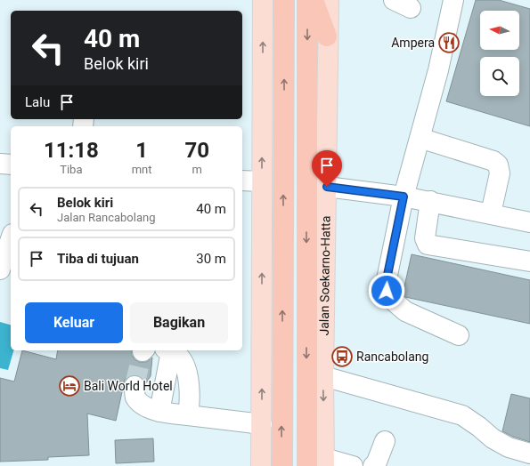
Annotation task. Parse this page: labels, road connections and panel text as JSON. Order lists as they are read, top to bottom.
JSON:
{
  "streets": {
    "highway": ["Jalan Soekarno-Hatta"]
  },
  "places": {
    "restaurant": ["Ampera"],
    "bus stop": ["Rancabolang"],
    "hotel": ["Bali World Hotel"]
  },
  "north": "left",
  "page": {
    "turn": ["40 m", "Belok kiri"],
    "then": "Lalu",
    "eta": [
      "11:18",
      "Tiba",
      "1",
      "mnt",
      "70",
      "m"
    ],
    "list": [
      {
        "name": "Belok kiri",
        "note": "Jalan Rancabolang",
        "value": "40 m"
      },
      {
        "name": "Tiba di tujuan",
        "value": "30 m"
      }
    ],
    "buttons": ["Keluar", "Bagikan"]
  }
}
